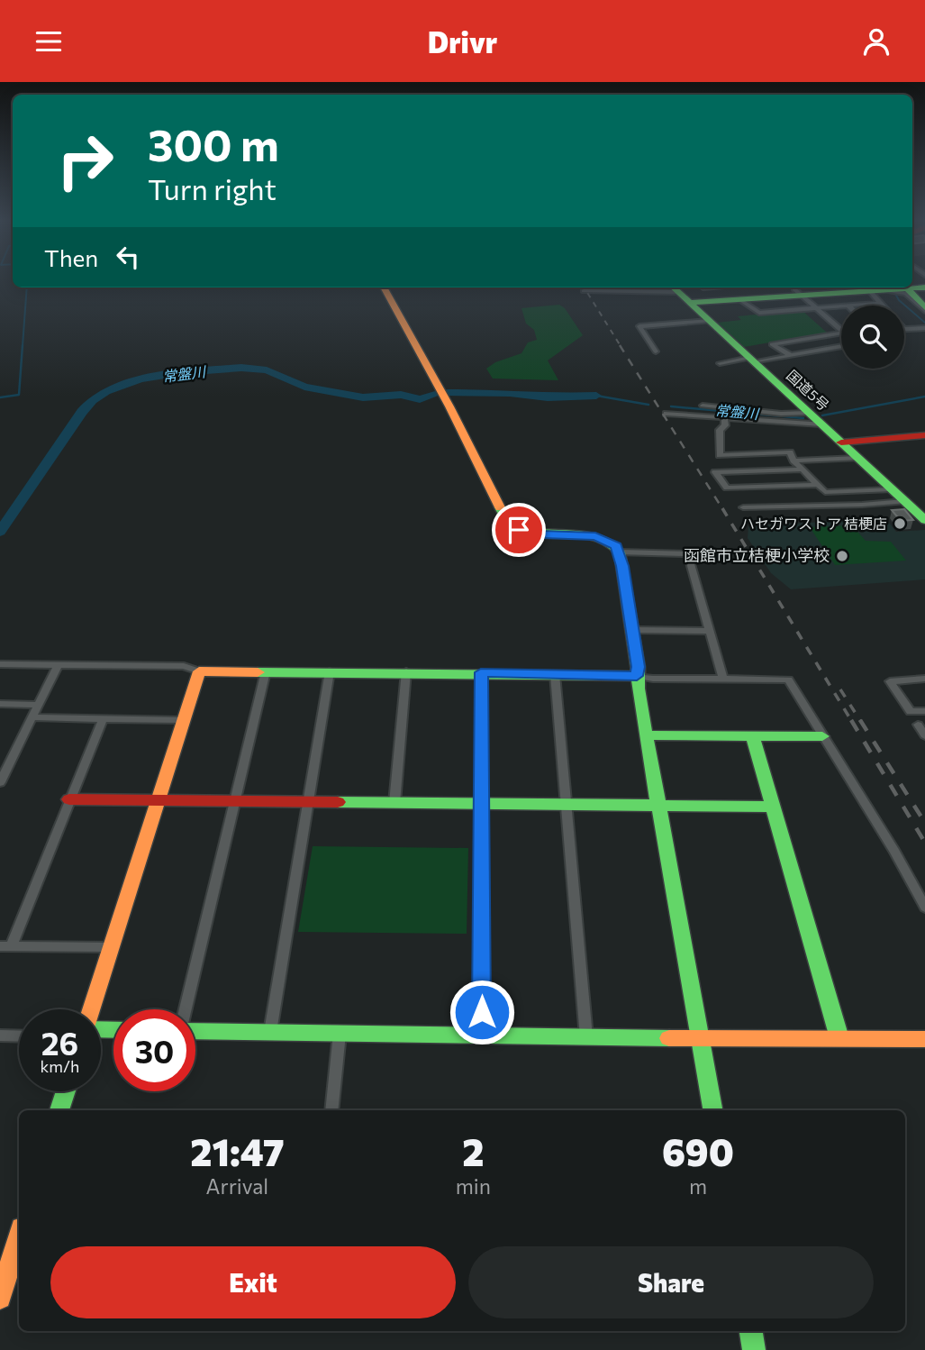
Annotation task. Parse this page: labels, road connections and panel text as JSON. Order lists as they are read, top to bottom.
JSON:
{
  "streets": {
    "main road": ["国道5号"]
  },
  "water": ["常盤川"],
  "places": ["ハセガワストア 桔梗店", "函館市立桔梗小学校"],
  "page": {
    "header": "Drivr",
    "turn": ["300 m", "Turn right"],
    "then": "Then",
    "speed": "26 km/h",
    "limit": "30",
    "eta": [
      "21:47",
      "Arrival",
      "2",
      "min",
      "690",
      "m"
    ],
    "buttons": ["Exit", "Share"]
  }
}
